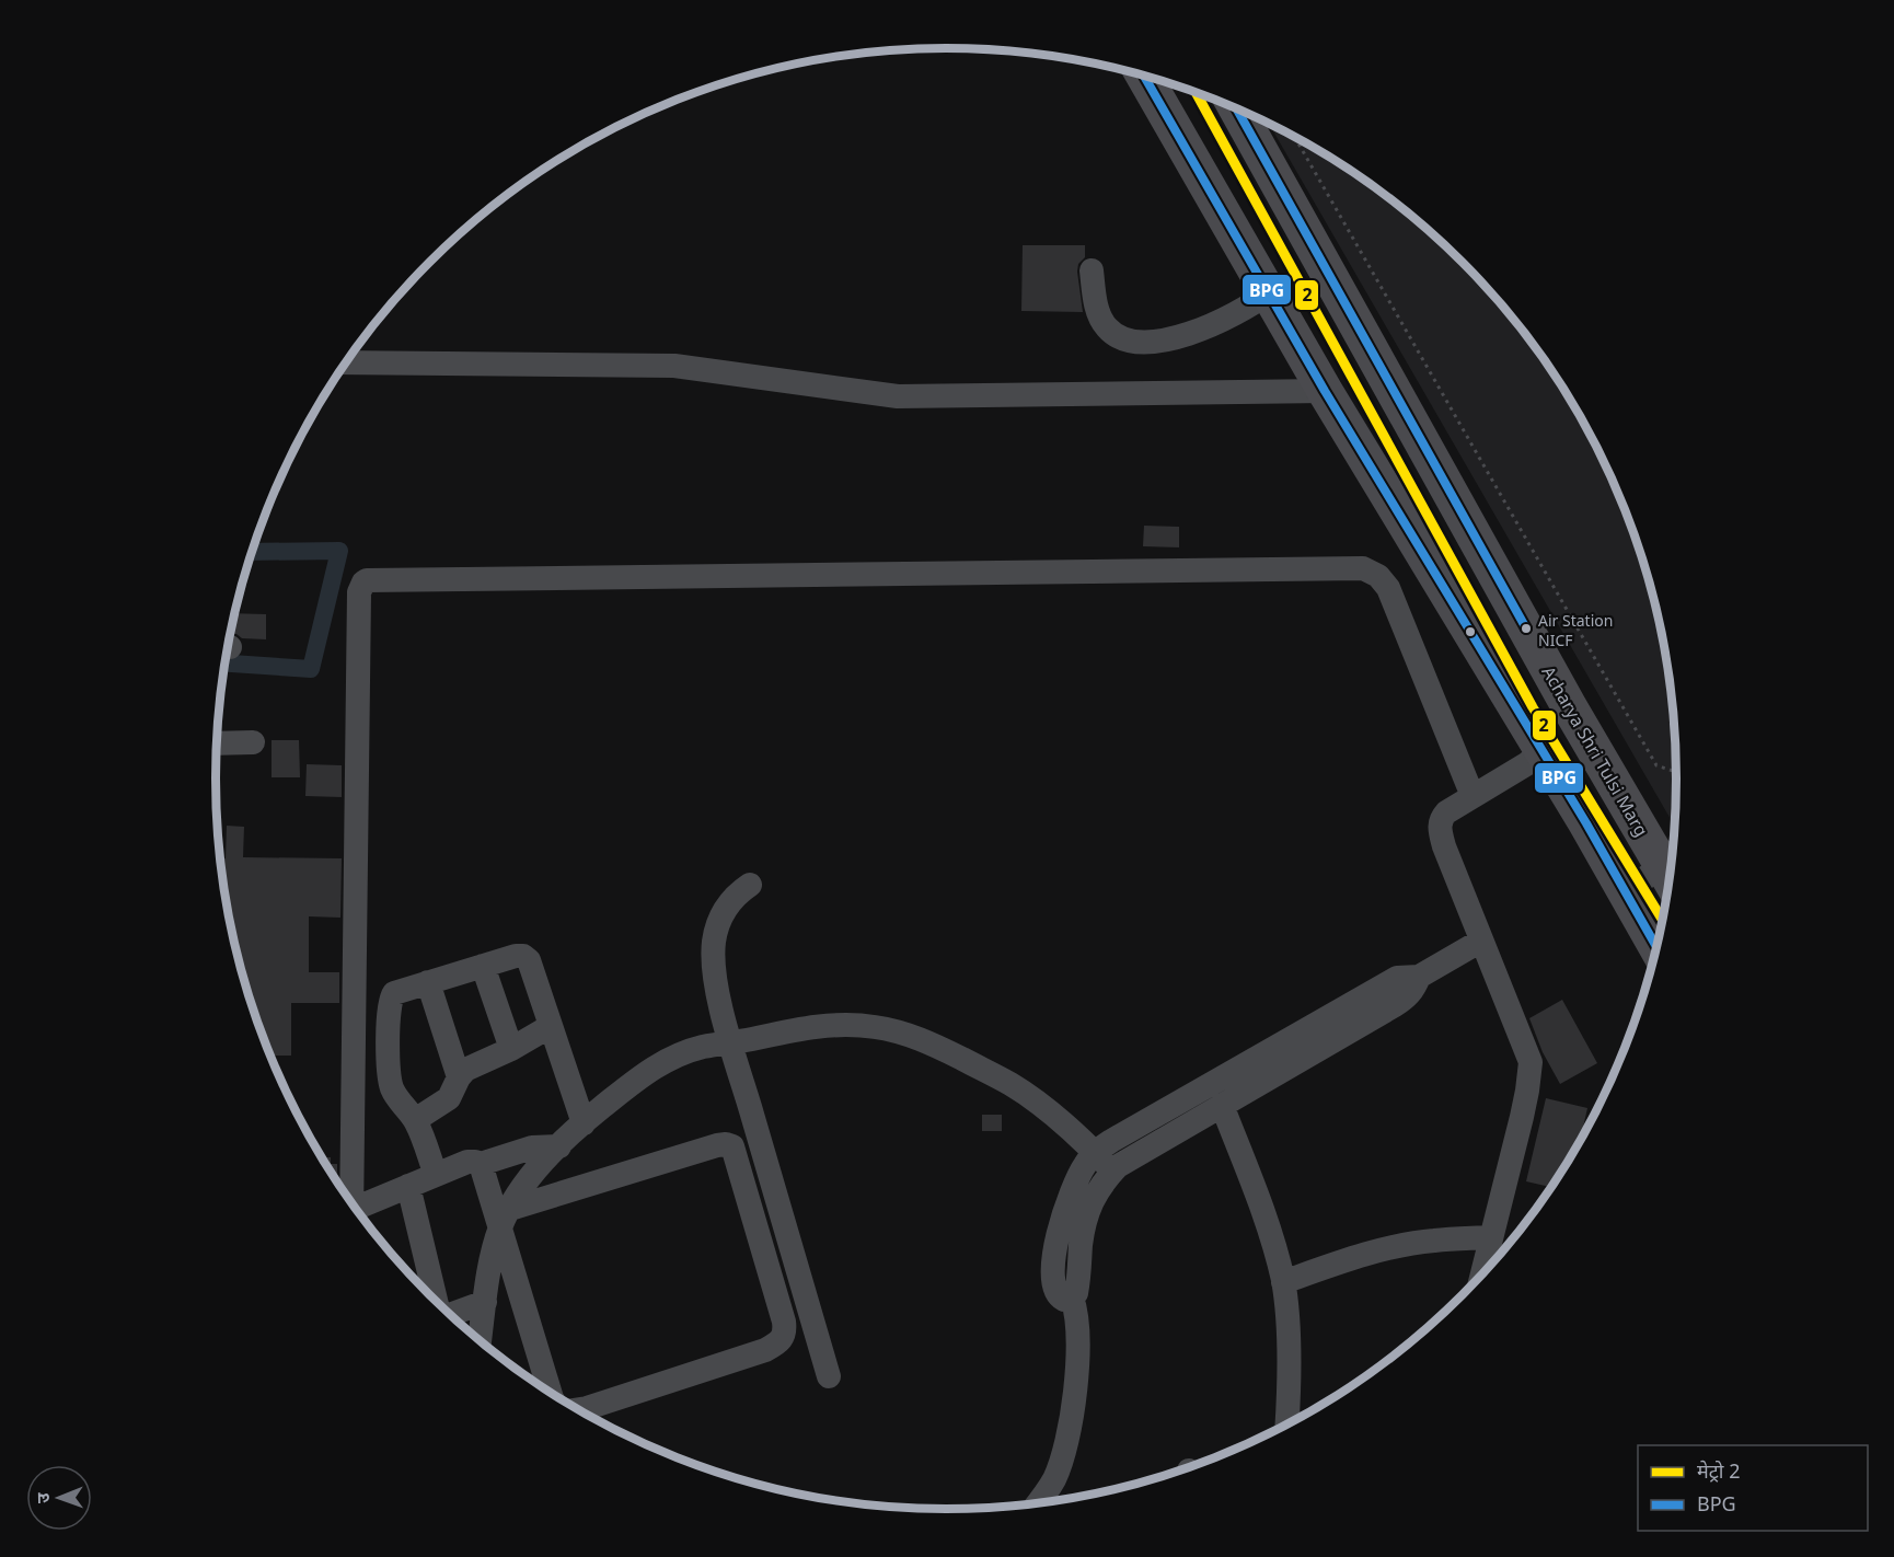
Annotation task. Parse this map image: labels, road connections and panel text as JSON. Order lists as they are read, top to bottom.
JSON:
{
  "streets": {
    "highway": ["Acharya Shri Tulsi Marg"]
  },
  "places": ["Air Station NICF"],
  "lines": ["transit line BPG", "metro line 2"],
  "legend": ["मेट्रो 2", "BPG"],
  "north": "left"
}
